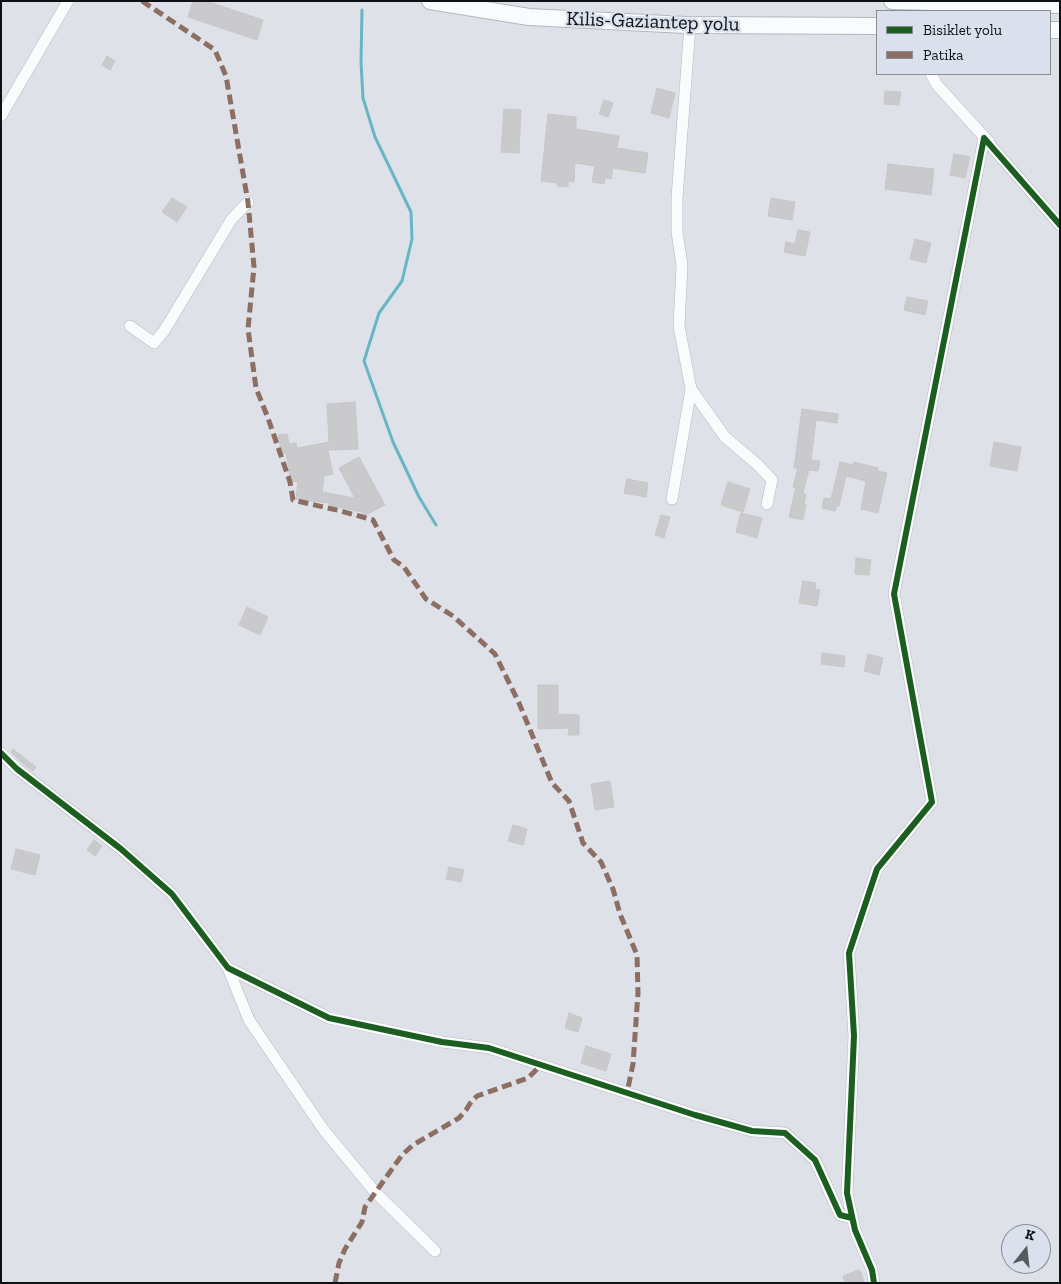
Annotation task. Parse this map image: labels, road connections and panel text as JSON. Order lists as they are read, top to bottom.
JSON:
{
  "streets": {
    "highway": ["Kilis-Gaziantep yolu"]
  },
  "legend": ["Bisiklet yolu", "Patika"],
  "north": "top"
}
